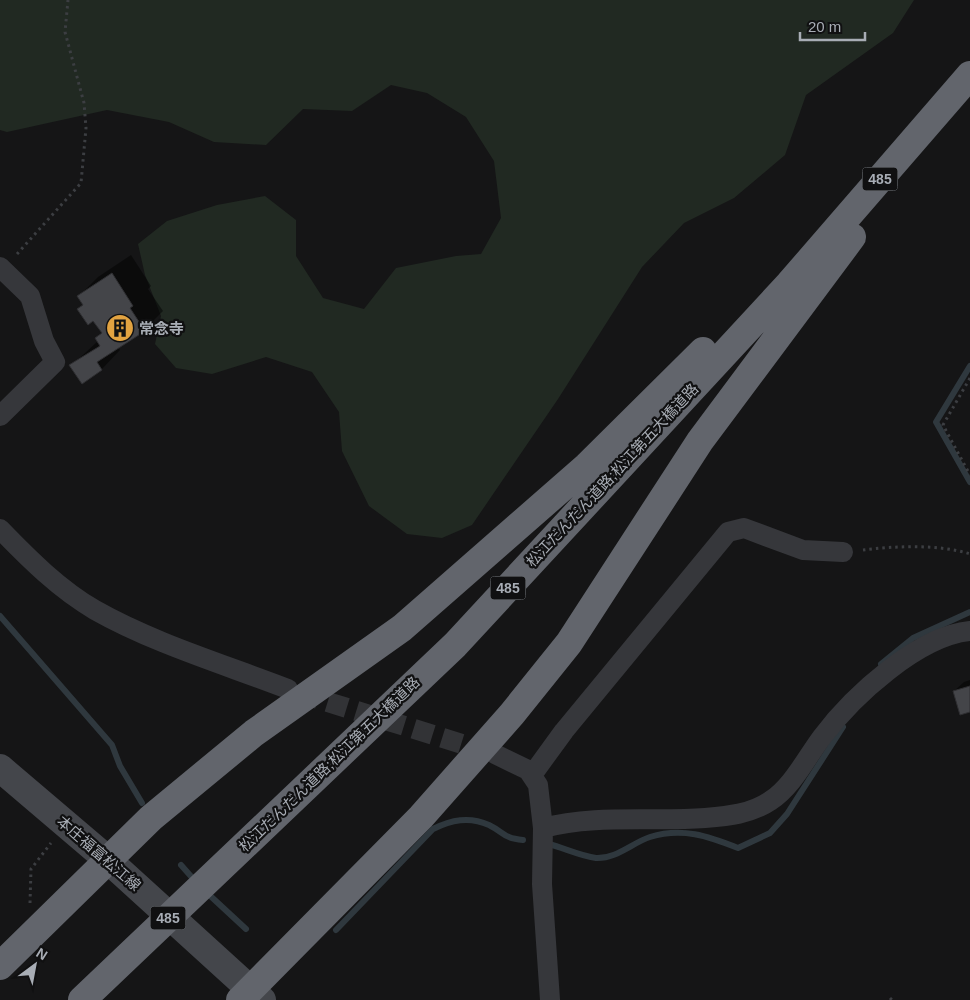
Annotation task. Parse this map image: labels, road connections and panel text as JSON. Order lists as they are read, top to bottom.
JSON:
{
  "streets": {
    "highway": ["485", "松江だんだん道路;松江第五大橋道路"],
    "main road": ["本庄福富松江線"]
  },
  "places": {
    "building": ["常念寺"]
  },
  "scale_bar": "20 m",
  "north": "top right"
}
